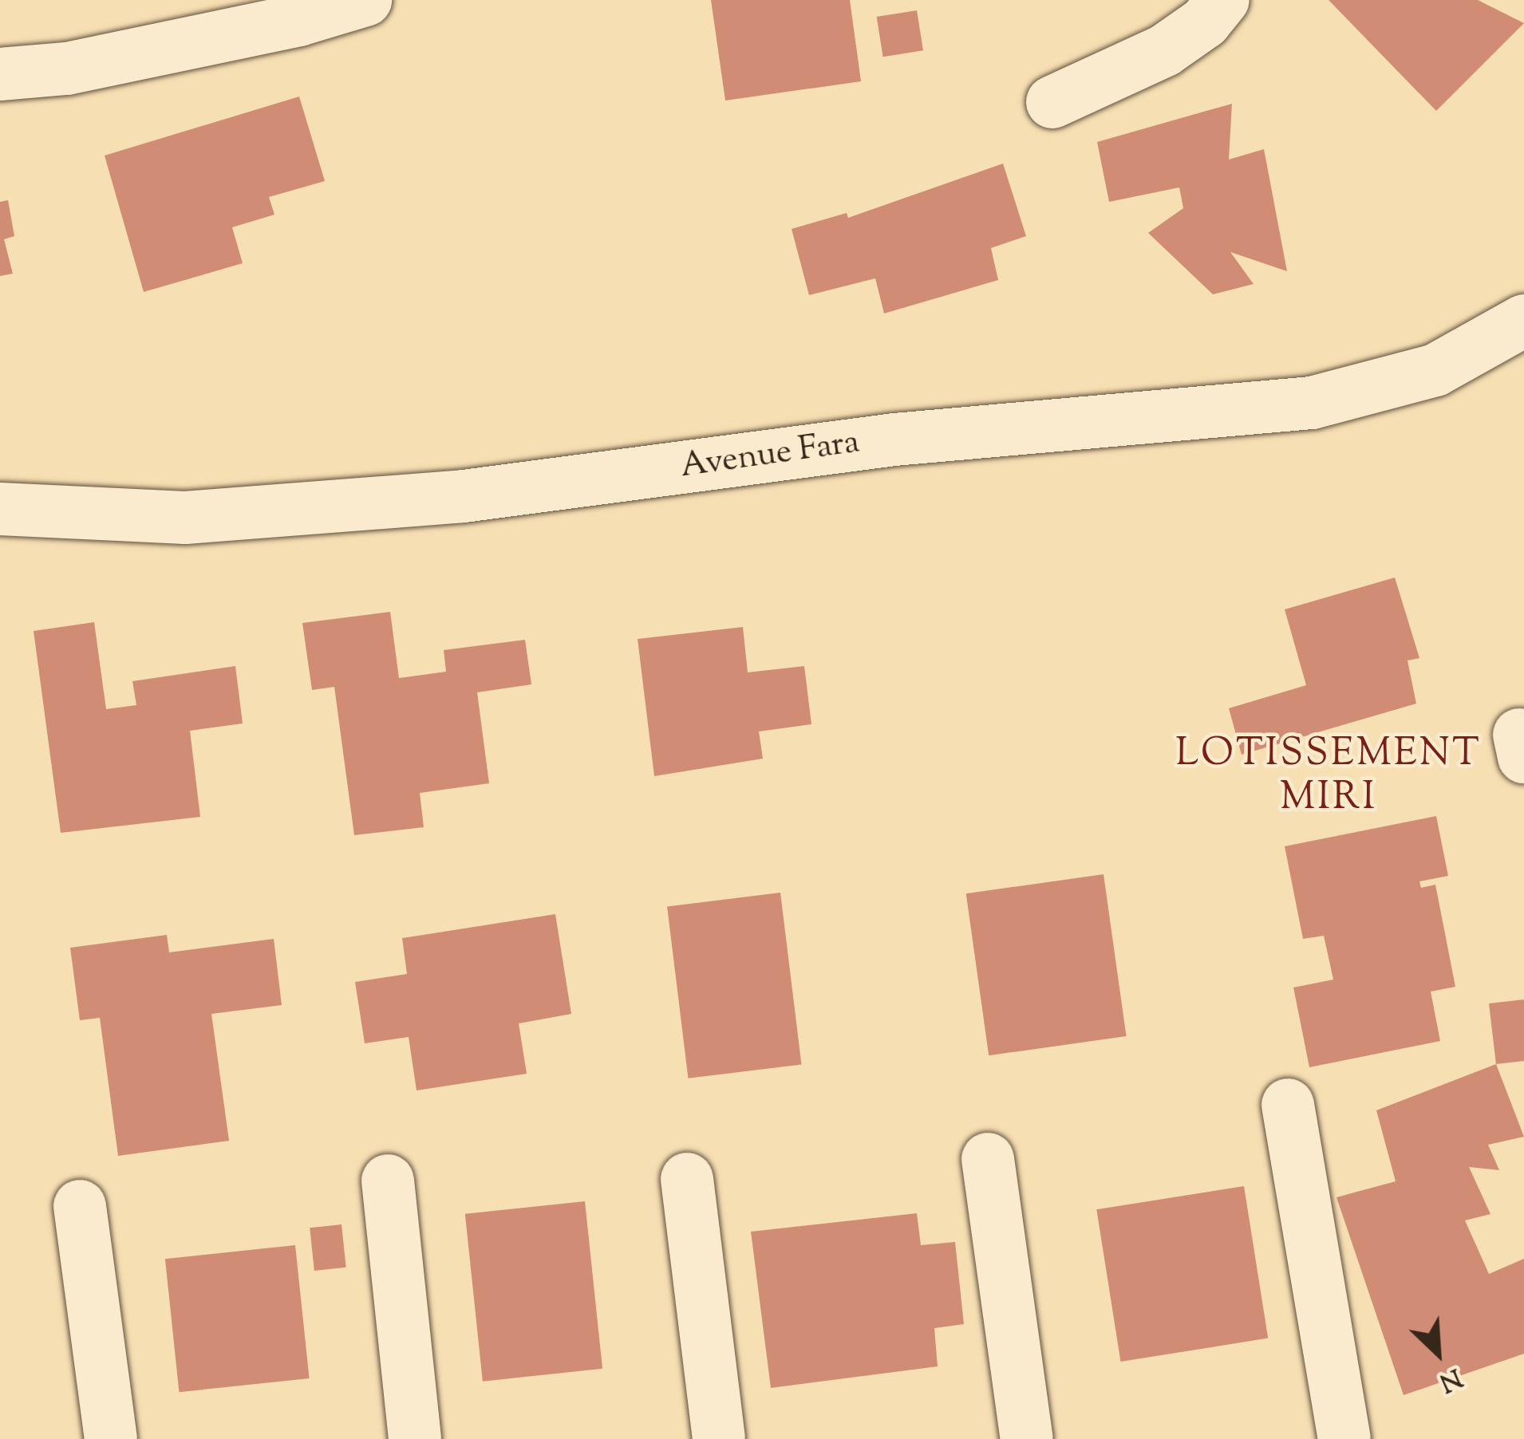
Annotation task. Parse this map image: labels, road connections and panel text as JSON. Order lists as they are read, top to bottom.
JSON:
{
  "streets": {
    "street": ["Avenue Fara"]
  },
  "districts": ["LOTISSEMENT MIRI"],
  "north": "bottom right"
}
